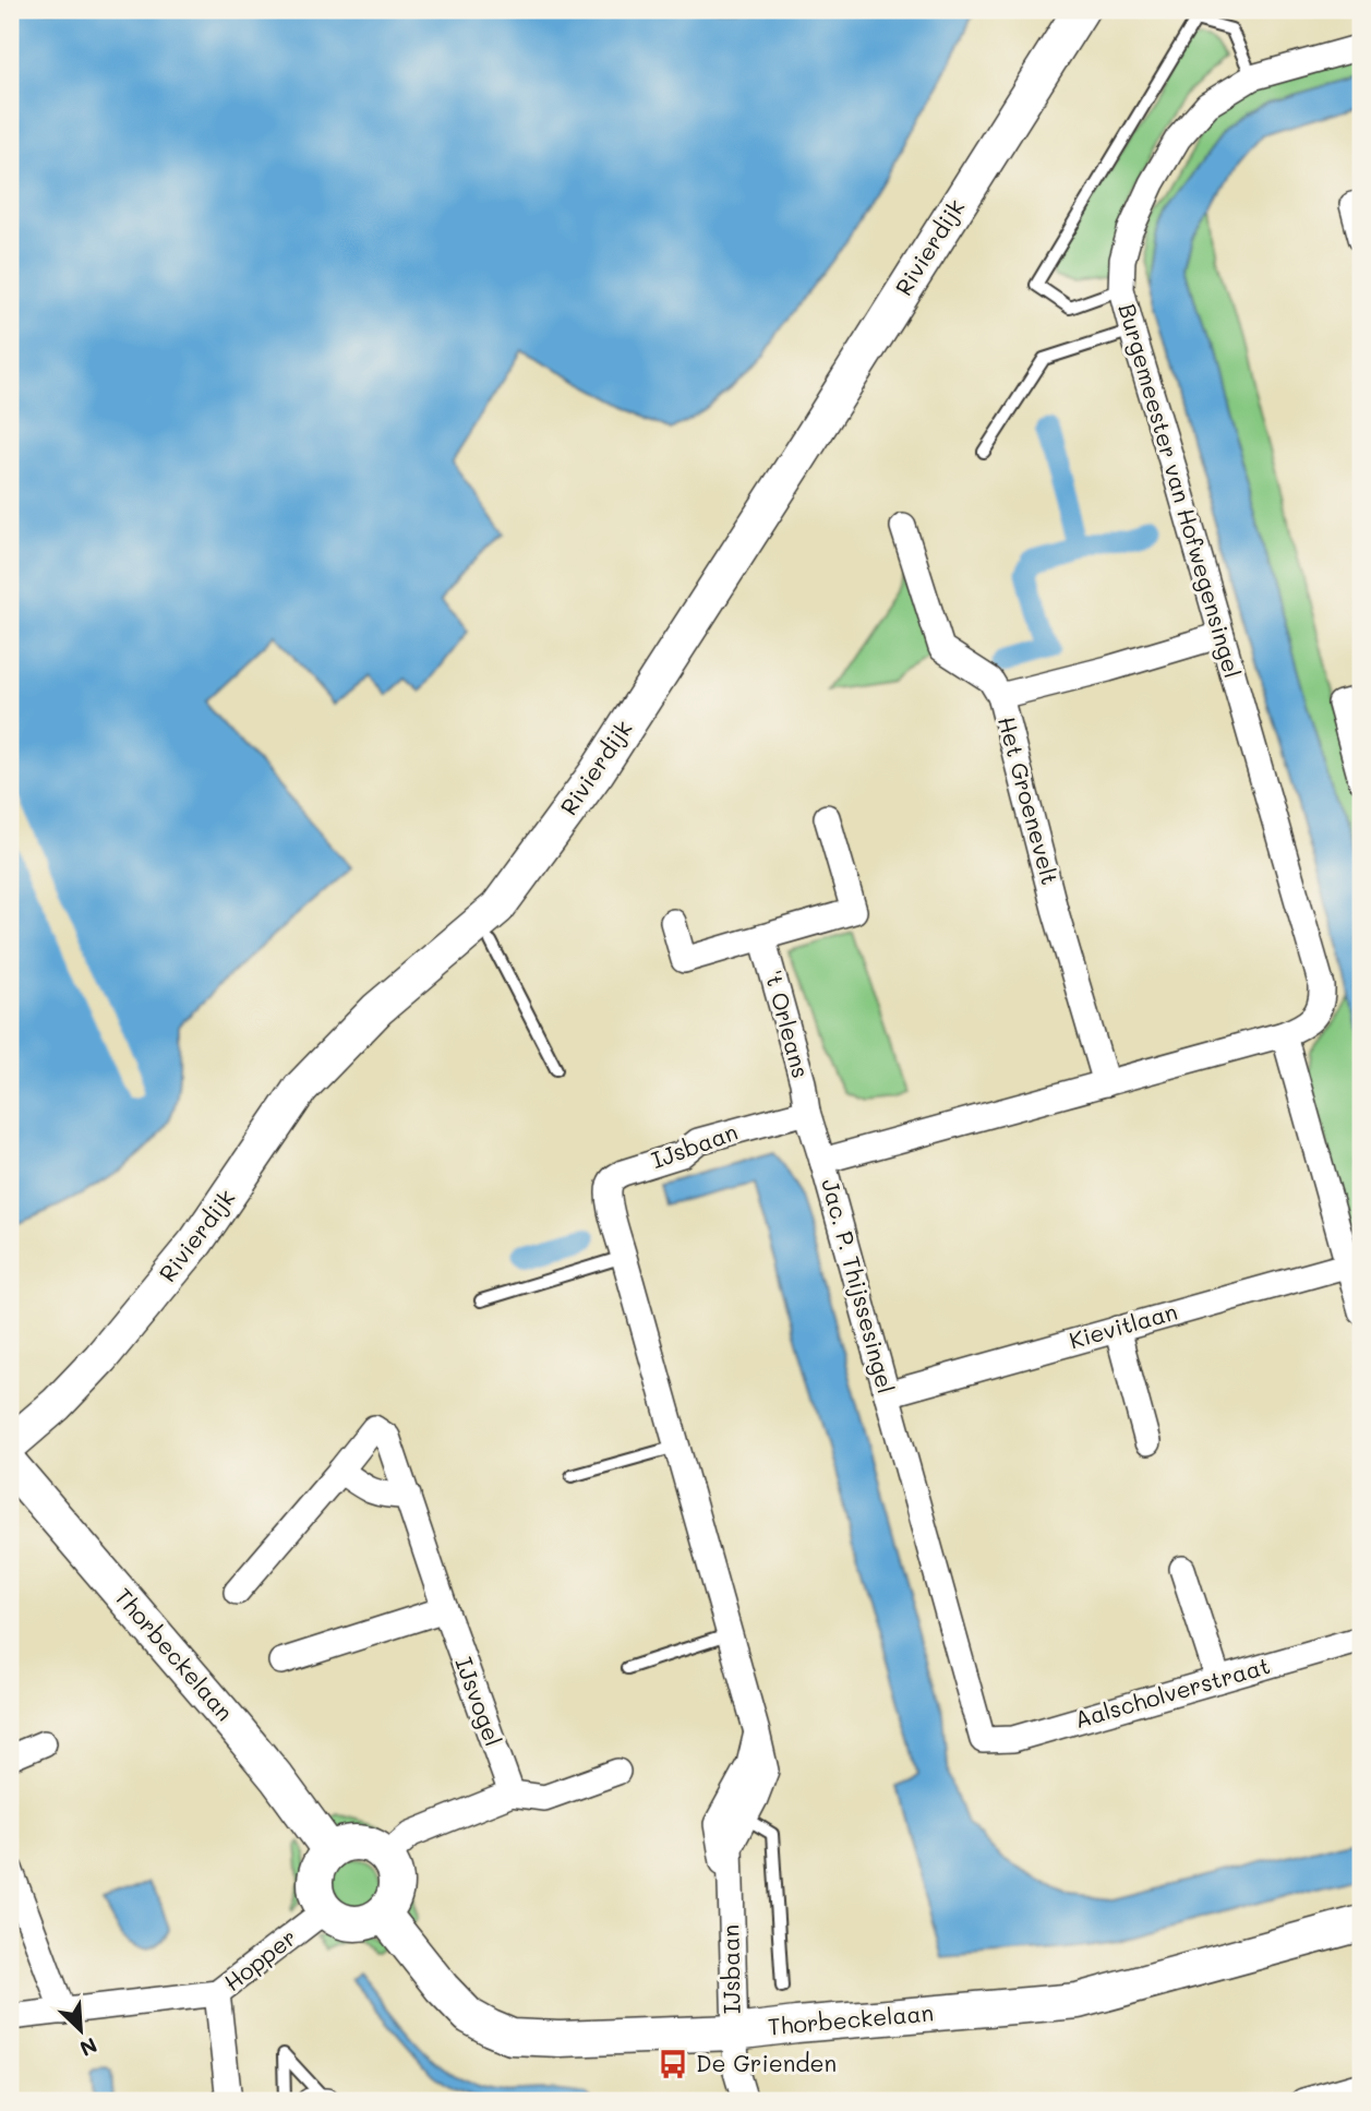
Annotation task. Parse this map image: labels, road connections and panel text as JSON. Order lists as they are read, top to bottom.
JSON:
{
  "streets": {
    "street": [
      "Rivierdijk",
      "Burgemeester van Hofwegensingel",
      "Het Groenevelt",
      "'t Orleans",
      "IJsbaan",
      "Jac. P. Thijssesingel",
      "Kievitlaan",
      "Thorbeckelaan",
      "Aalscholverstraat",
      "IJsvogel",
      "Hopper"
    ]
  },
  "crossings": [
    ["Burgemeester van Hofwegensingel", "Het Groenevelt"],
    ["Burgemeester van Hofwegensingel", "Jac. P. Thijssesingel"],
    ["Het Groenevelt", "Jac. P. Thijssesingel"],
    ["'t Orleans", "IJsbaan"],
    ["IJsbaan", "Thorbeckelaan"],
    ["Jac. P. Thijssesingel", "Kievitlaan"],
    ["Jac. P. Thijssesingel", "Aalscholverstraat"],
    ["Thorbeckelaan", "Hopper"]
  ],
  "places": {
    "bus stop": ["De Grienden"]
  },
  "north": "bottom right"
}
